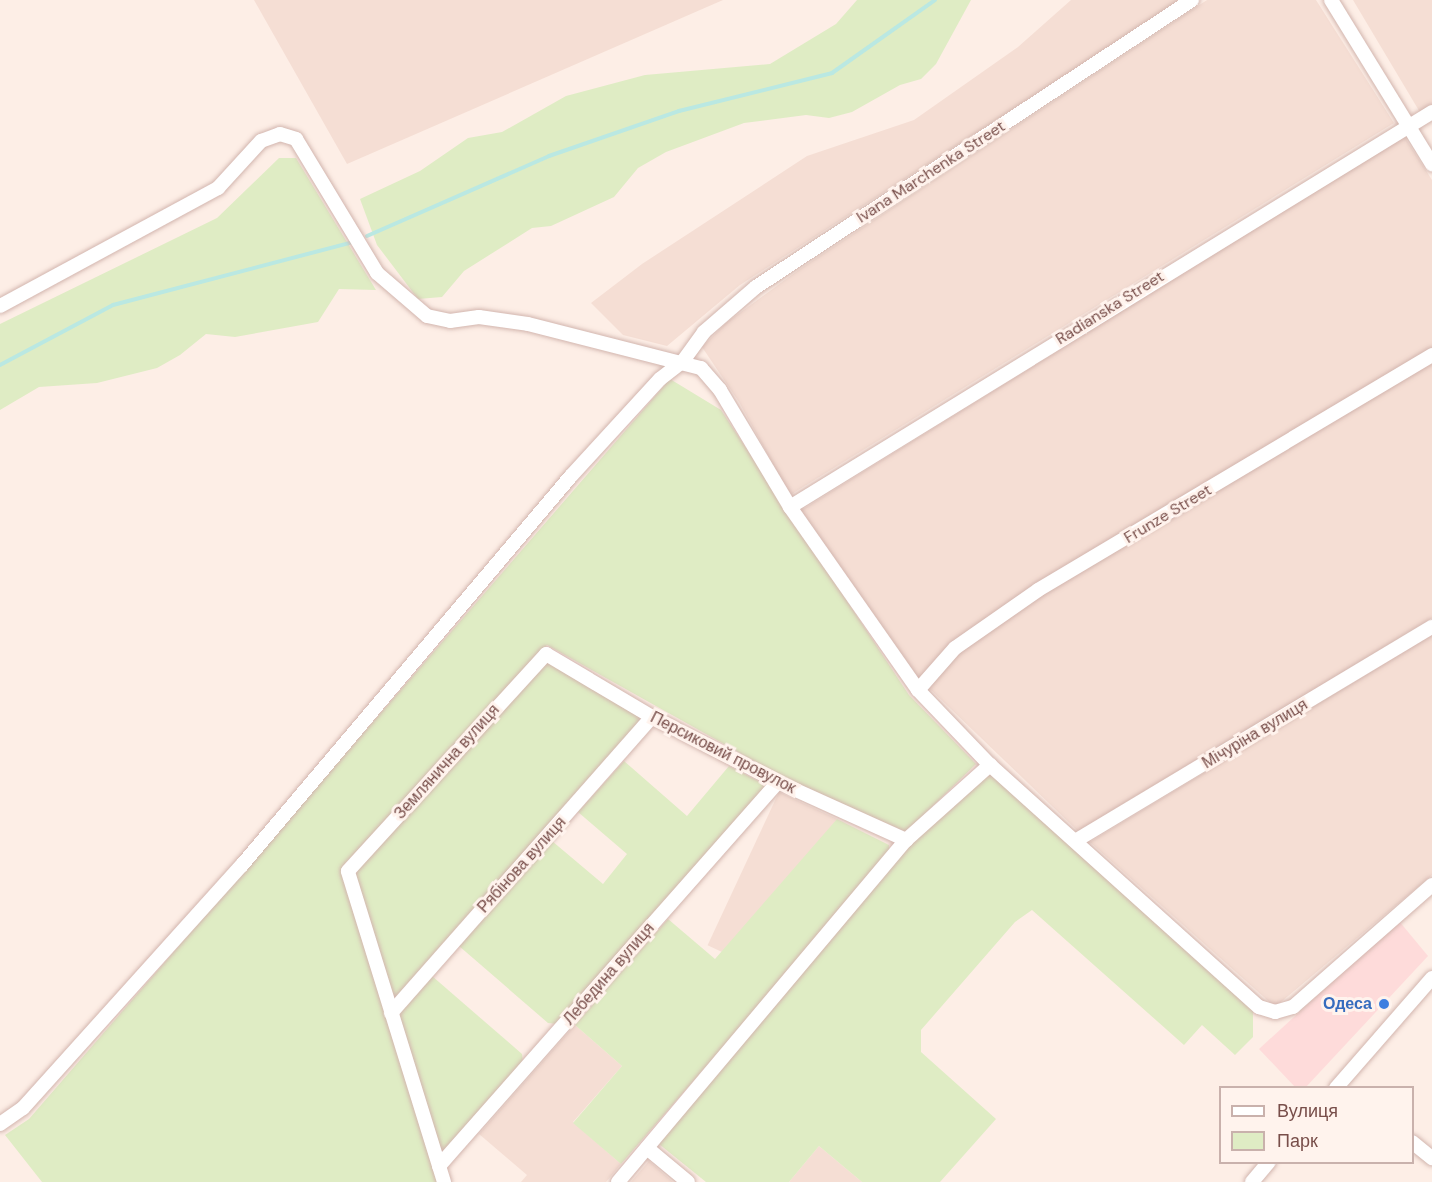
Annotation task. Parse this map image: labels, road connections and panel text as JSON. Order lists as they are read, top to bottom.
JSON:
{
  "streets": {
    "street": [
      "Ivana Marchenka Street",
      "Radianska Street",
      "Frunze Street",
      "Мічуріна вулиця",
      "Персиковий провулок",
      "Землянична вулиця",
      "Рябінова вулиця",
      "Лебедина вулиця"
    ]
  },
  "crossings": [
    ["Персиковий провулок", "Землянична вулиця"],
    ["Персиковий провулок", "Рябінова вулиця"],
    ["Персиковий провулок", "Лебедина вулиця"],
    ["Землянична вулиця", "Рябінова вулиця"]
  ],
  "places": ["Одеса"],
  "legend": ["Вулиця", "Парк"]
}
